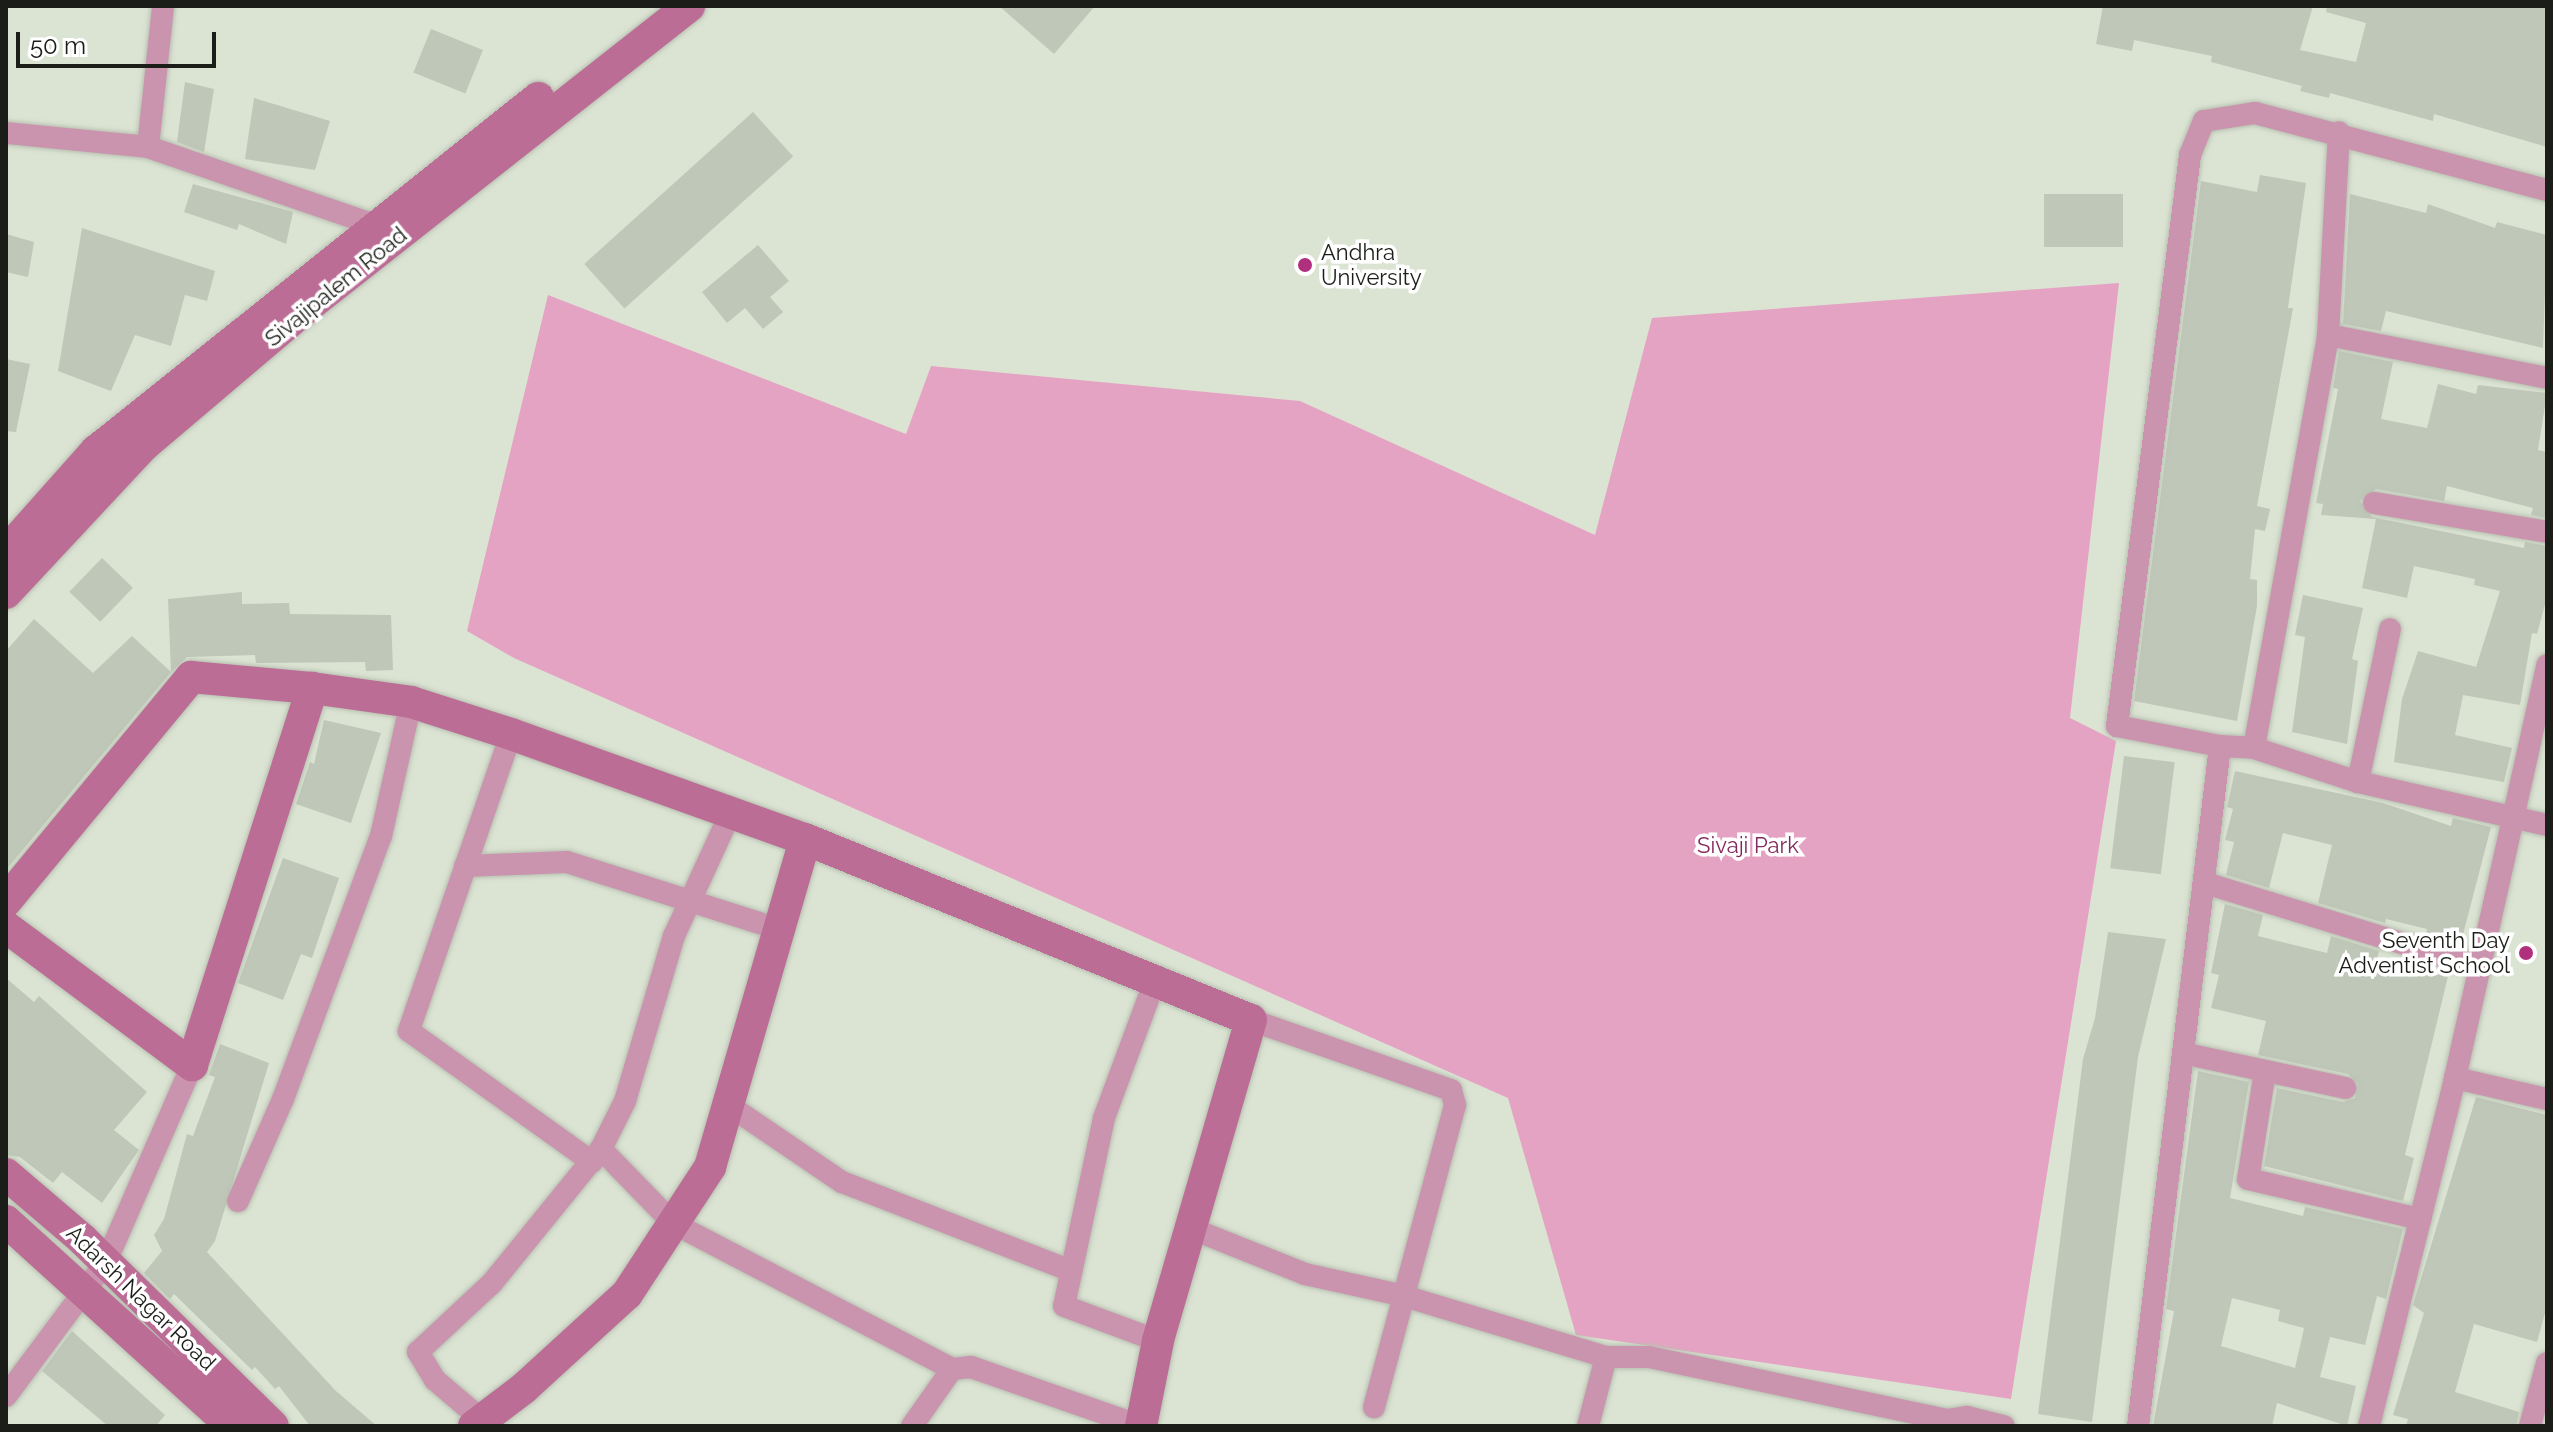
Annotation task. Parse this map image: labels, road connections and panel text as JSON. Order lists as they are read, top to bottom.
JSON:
{
  "streets": {
    "street": ["Sivajipalem Road", "Adarsh Nagar Road"]
  },
  "parks": ["Sivaji Park"],
  "places": ["Andhra University", "Seventh Day Adventist School"],
  "scale_bar": "50 m"
}
